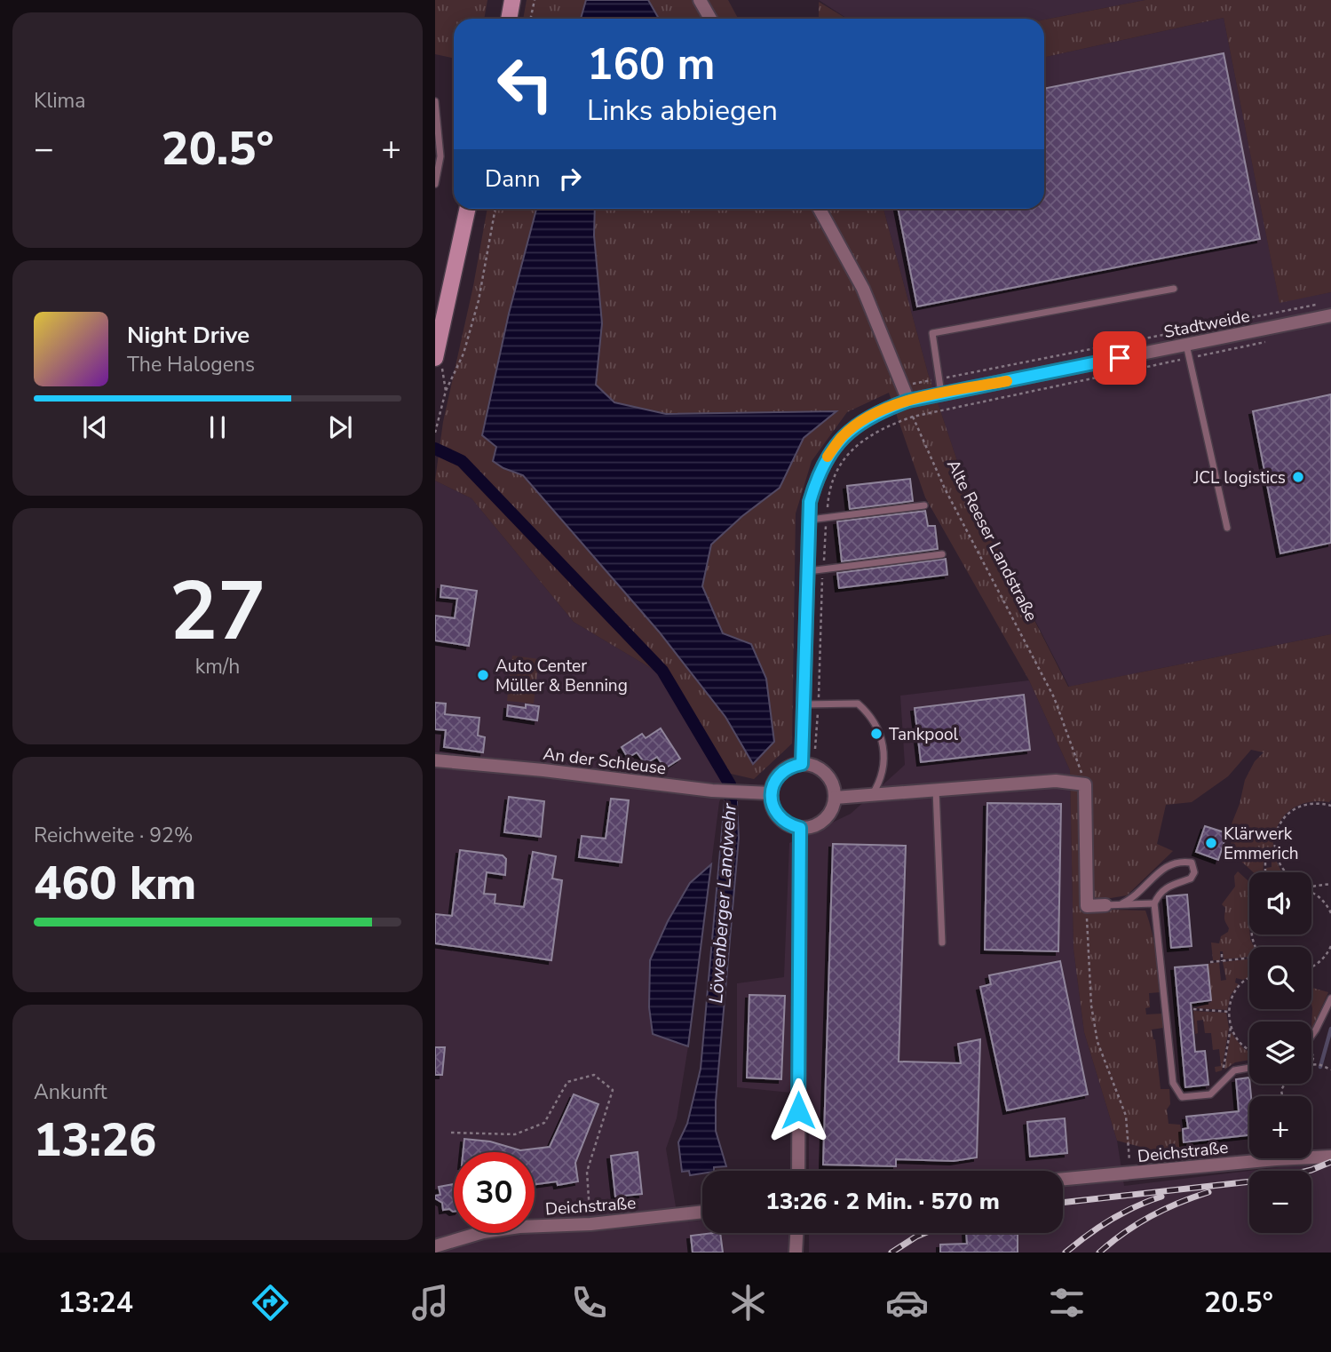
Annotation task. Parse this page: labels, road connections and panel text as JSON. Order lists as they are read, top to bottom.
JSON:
{
  "streets": {
    "street": ["Stadtweide", "An der Schleuse", "Deichstraße"],
    "path": ["Alte Reeser Landstraße"]
  },
  "crossings": [
    ["Stadtweide", "Alte Reeser Landstraße"],
    ["Stadtweide", "An der Schleuse"]
  ],
  "water": ["Löwenberger Landwehr"],
  "places": [
    "JCL logistics",
    "Auto Center Müller & Benning",
    "Tankpool",
    "Klärwerk Emmerich"
  ],
  "page": {
    "tile": [
      "Klima",
      ["27", "km/h"],
      ["Reichweite · 92%", "460 km"],
      ["Ankunft", "13:26"]
    ],
    "turn": ["160 m", "Links abbiegen"],
    "heat": ["−", "20.5°", "+"],
    "then": "Dann",
    "song": ["Night Drive", "The Halogens"],
    "map_buttons": ["+", "−"],
    "limit": "30",
    "trip": "13:26 · 2 Min. · 570 m",
    "tabs": ["13:24", "20.5°"]
  }
}
